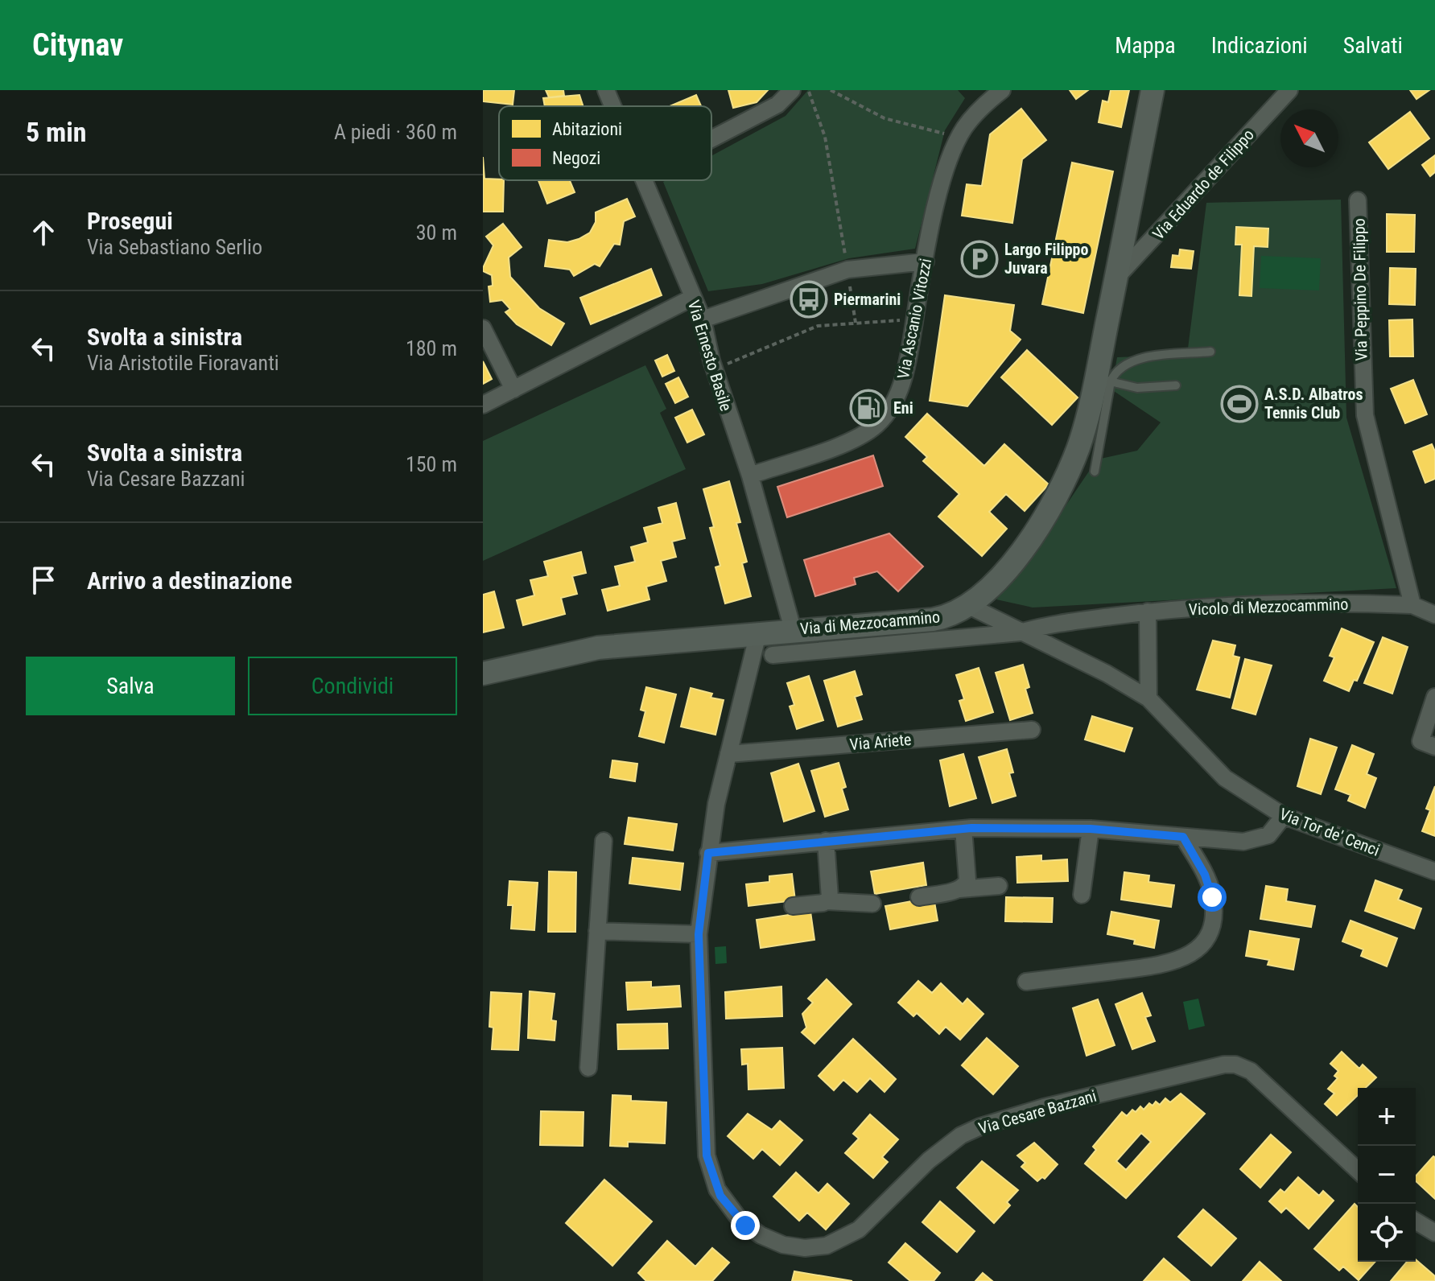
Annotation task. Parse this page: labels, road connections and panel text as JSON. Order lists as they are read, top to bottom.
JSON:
{
  "streets": {
    "main road": ["Via di Mezzocammino"],
    "street": [
      "Via Eduardo de Filippo",
      "Via Peppino De Filippo",
      "Via Ascanio Vitozzi",
      "Via Ernesto Basile",
      "Vicolo di Mezzocammino",
      "Via Ariete",
      "Via Tor de' Cenci",
      "Via Cesare Bazzani"
    ]
  },
  "crossings": [
    ["Via Eduardo de Filippo", "Via di Mezzocammino"],
    ["Via Peppino De Filippo", "Vicolo di Mezzocammino"],
    ["Via Ascanio Vitozzi", "Via Ernesto Basile"],
    ["Via Ernesto Basile", "Via di Mezzocammino"],
    ["Vicolo di Mezzocammino", "Via di Mezzocammino"],
    ["Vicolo di Mezzocammino", "Via Tor de' Cenci"],
    ["Via di Mezzocammino", "Via Tor de' Cenci"],
    ["Via di Mezzocammino", "Via Cesare Bazzani"],
    ["Via Ariete", "Via Cesare Bazzani"]
  ],
  "places": {
    "parking": ["Largo Filippo Juvara"],
    "bus stop": ["Piermarini"],
    "sports": ["A.S.D. Albatros Tennis Club"],
    "fuel station": ["Eni"]
  },
  "legend": ["Abitazioni", "Negozi"],
  "north": "top left",
  "page": {
    "header": "Citynav",
    "nav": ["Mappa", "Indicazioni", "Salvati"],
    "heading": ["5 min", "A piedi · 360 m"],
    "list": [
      ["Prosegui", "Via Sebastiano Serlio", "30 m"],
      ["Svolta a sinistra", "Via Aristotile Fioravanti", "180 m"],
      ["Svolta a sinistra", "Via Cesare Bazzani", "150 m"],
      "Arrivo a destinazione"
    ],
    "buttons": ["Salva", "Condividi"],
    "map_buttons": ["+", "−"]
  }
}
